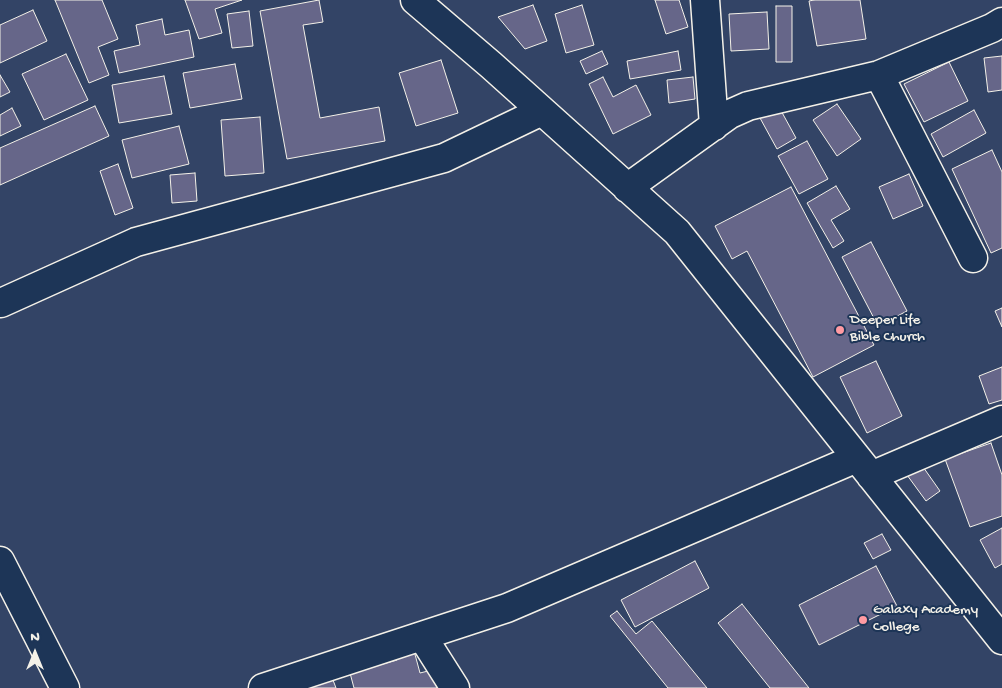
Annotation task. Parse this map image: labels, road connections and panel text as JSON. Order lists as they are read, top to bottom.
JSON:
{
  "places": ["Deeper Life Bible Church", "Galaxy Academy College"],
  "north": "top"
}
